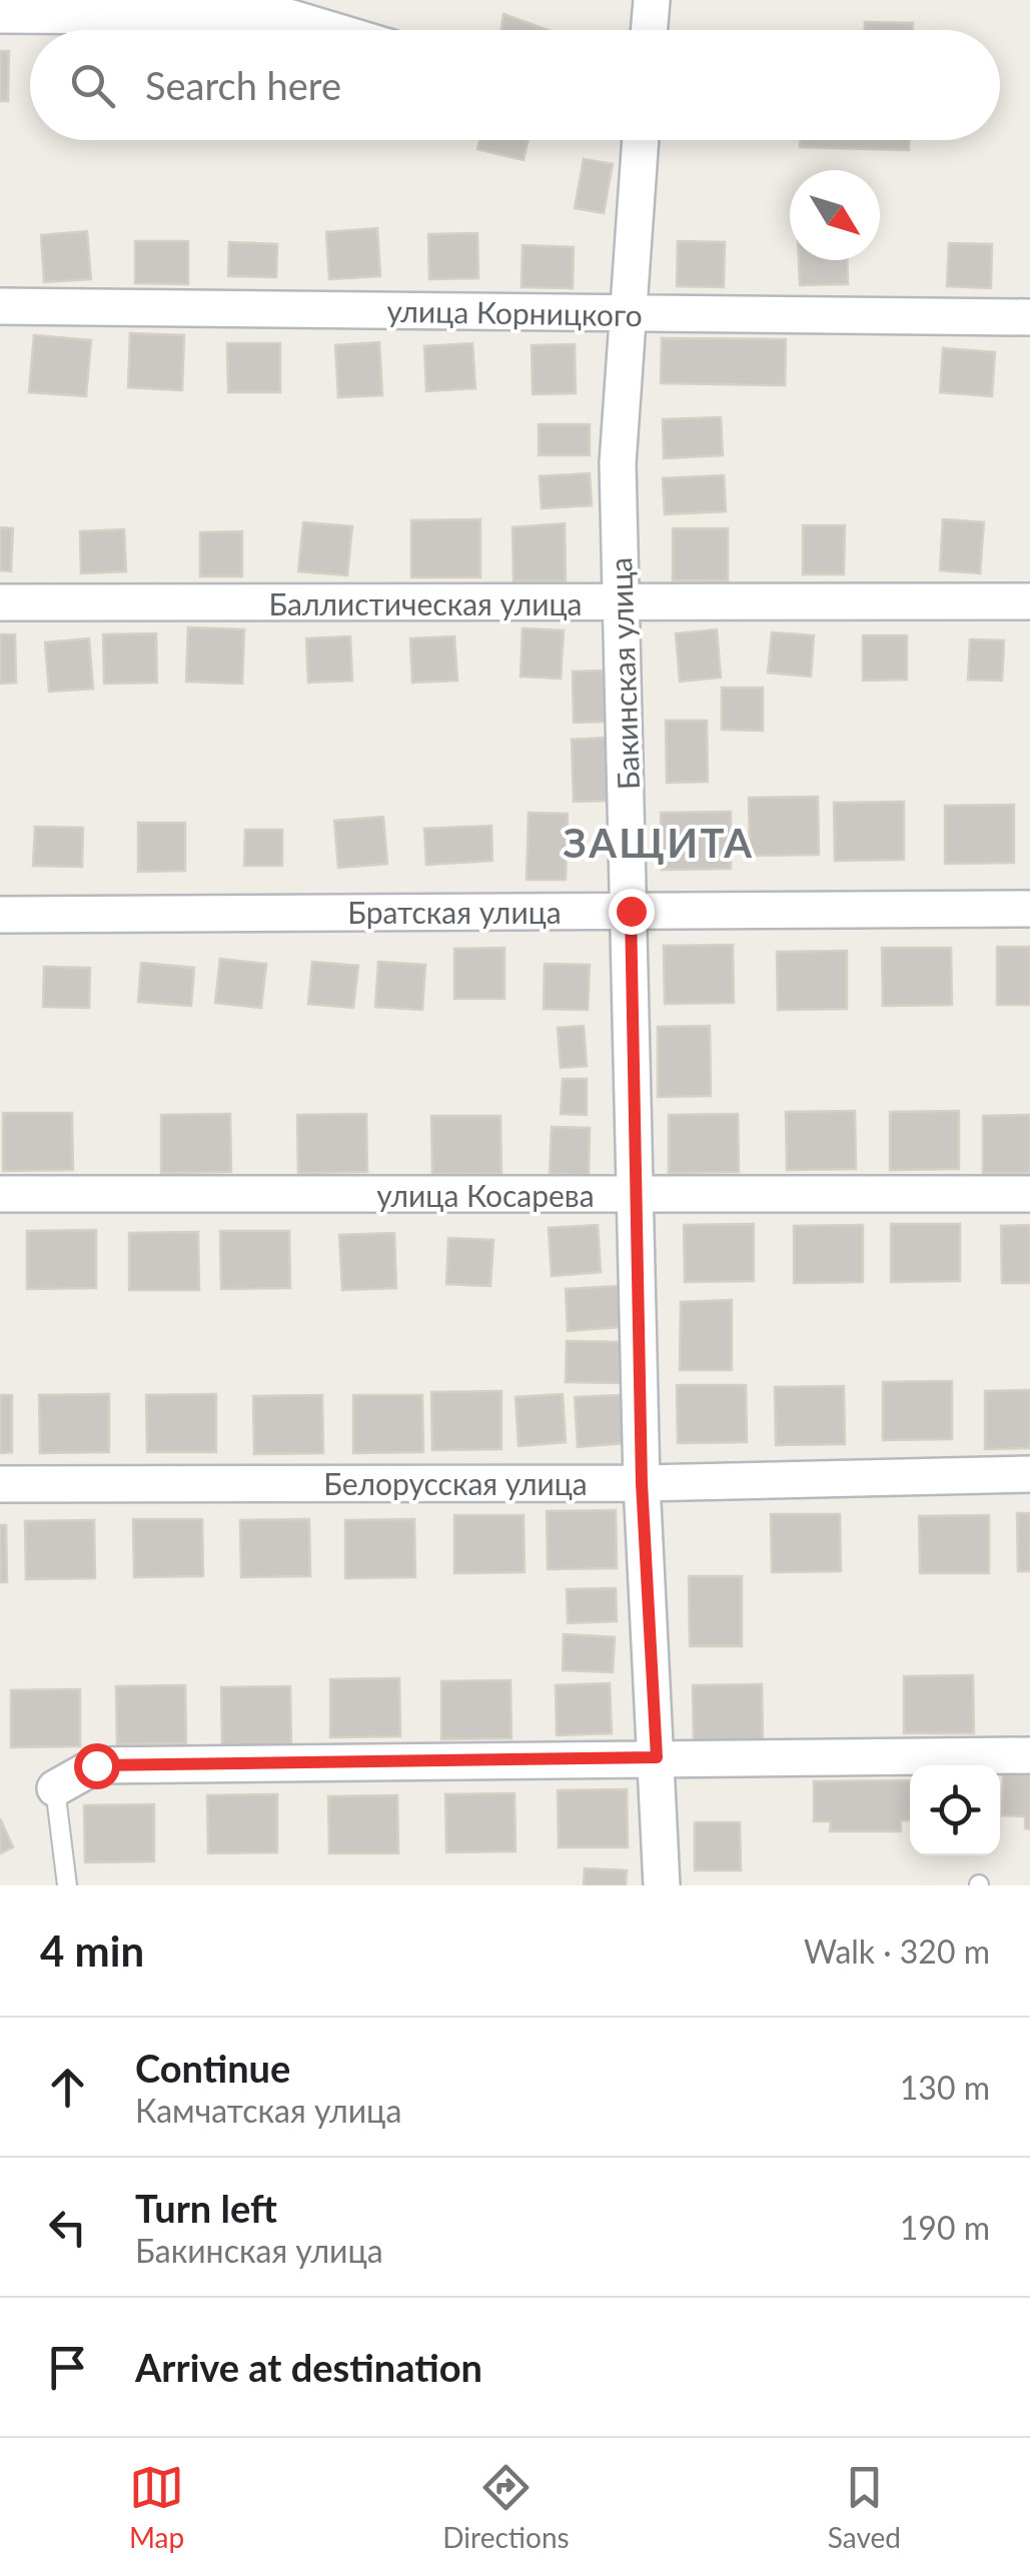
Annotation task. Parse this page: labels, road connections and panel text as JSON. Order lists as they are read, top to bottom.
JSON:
{
  "streets": {
    "street": [
      "улица Корницкого",
      "Баллистическая улица",
      "Бакинская улица",
      "Братская улица",
      "улица Косарева",
      "Белорусская улица"
    ]
  },
  "crossings": [
    ["улица Корницкого", "Бакинская улица"],
    ["Баллистическая улица", "Бакинская улица"],
    ["Бакинская улица", "Братская улица"],
    ["Бакинская улица", "улица Косарева"],
    ["Бакинская улица", "Белорусская улица"]
  ],
  "districts": ["ЗАЩИТА"],
  "north": "bottom right",
  "page": {
    "search": "Search here",
    "heading": ["4 min", "Walk · 320 m"],
    "list": [
      ["Continue", "Камчатская улица", "130 m"],
      ["Turn left", "Бакинская улица", "190 m"],
      "Arrive at destination"
    ],
    "nav": ["Map", "Directions", "Saved"]
  }
}
